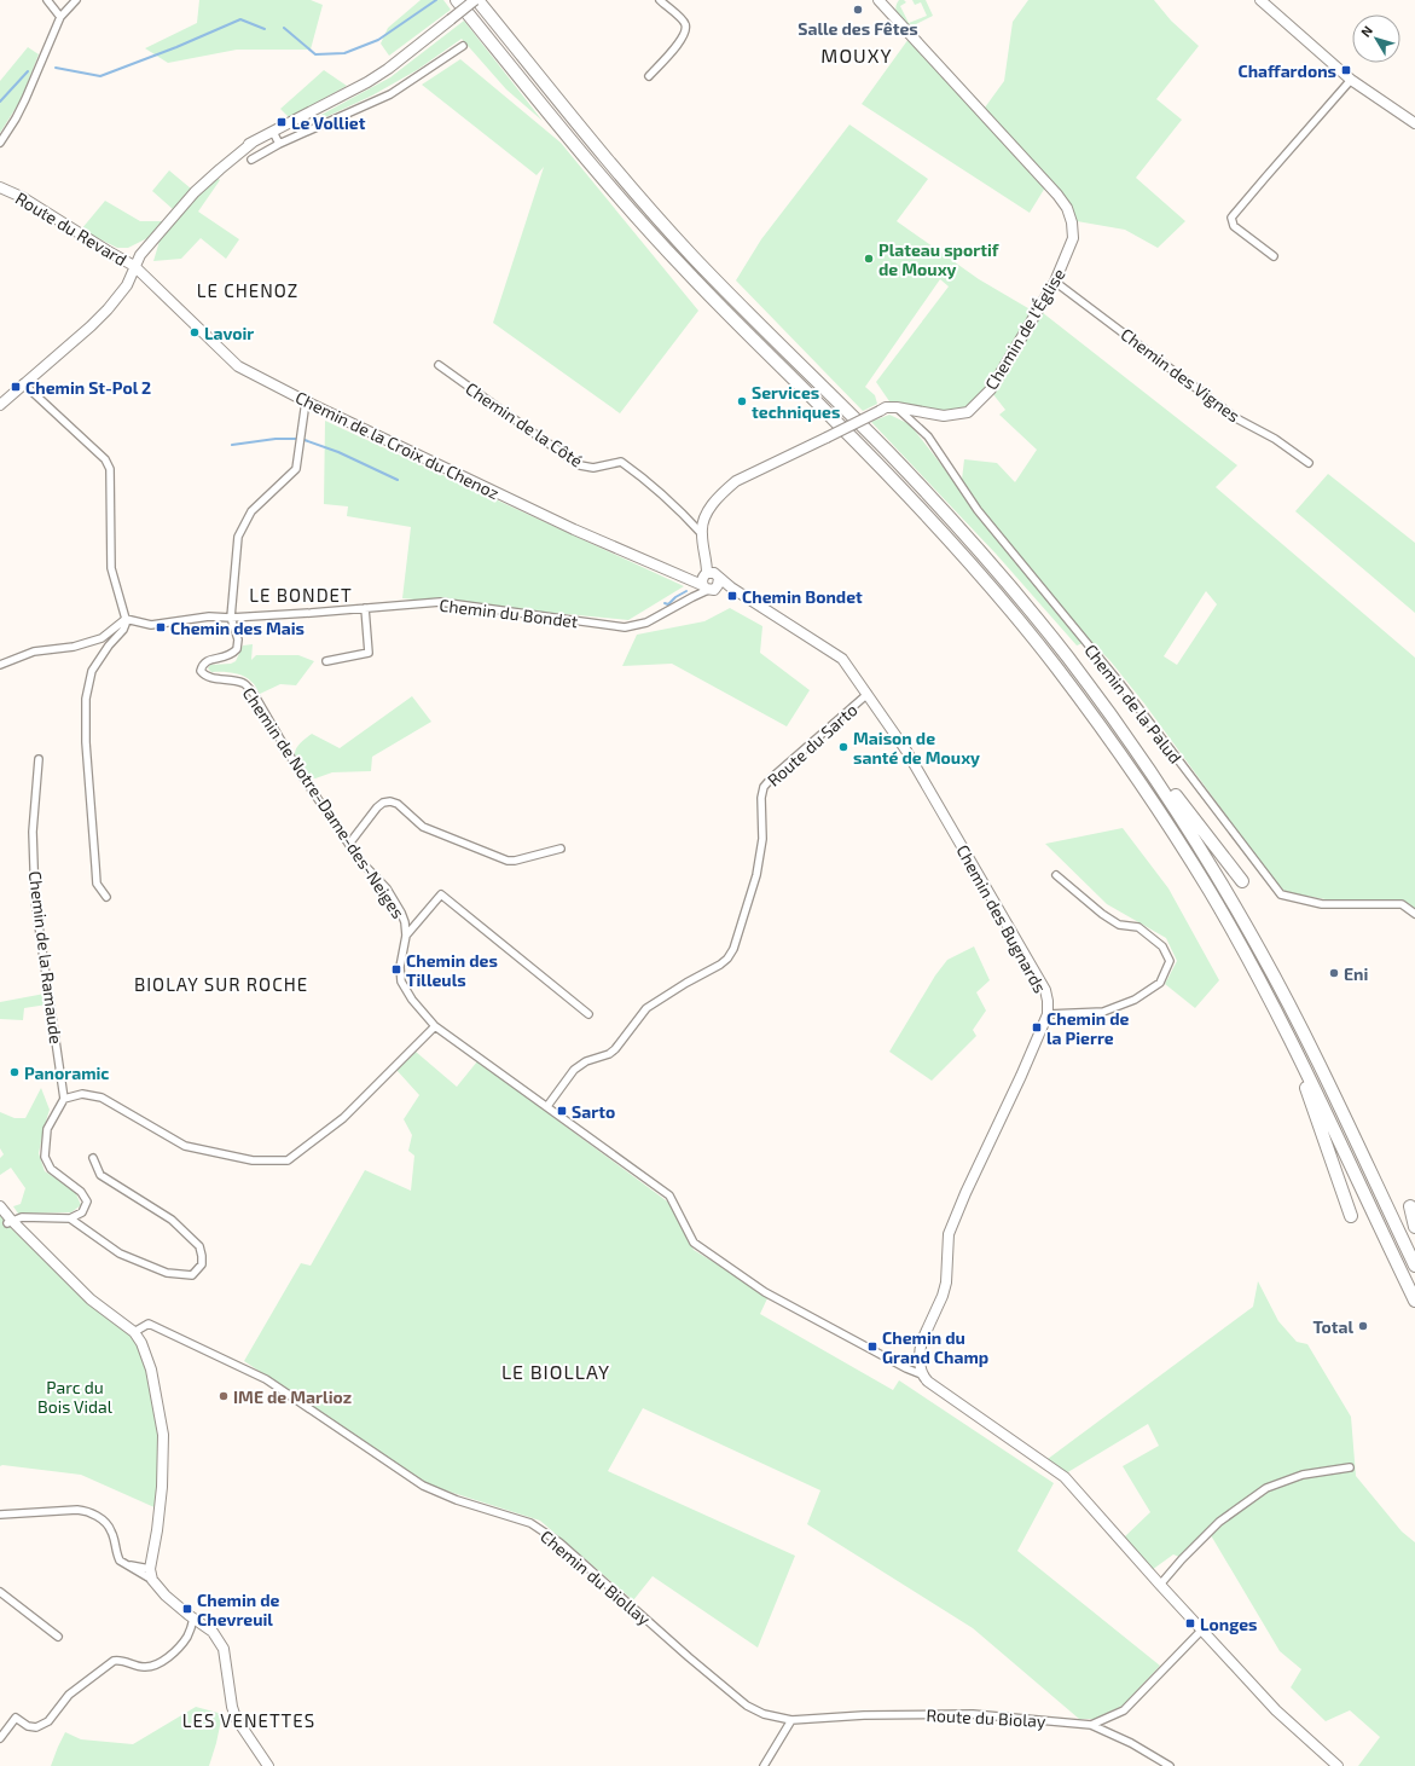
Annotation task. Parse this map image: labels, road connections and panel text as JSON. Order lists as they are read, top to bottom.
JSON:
{
  "streets": {
    "street": [
      "Route du Revard",
      "Chemin de l'Église",
      "Chemin des Vignes",
      "Chemin de la Côté",
      "Chemin de la Croix du Chenoz",
      "Chemin du Bondet",
      "Chemin de la Palud",
      "Route du Sarto",
      "Chemin de Notre-Dame-des-Neiges",
      "Chemin des Bugnards",
      "Chemin de la Ramaude",
      "Chemin du Biollay",
      "Route du Biolay"
    ]
  },
  "crossings": [
    ["Route du Revard", "Chemin de la Croix du Chenoz"],
    ["Chemin de l'Église", "Chemin des Vignes"],
    ["Chemin de l'Église", "Chemin de la Côté"],
    ["Chemin de l'Église", "Chemin de la Croix du Chenoz"],
    ["Chemin de l'Église", "Chemin du Bondet"],
    ["Chemin de l'Église", "Chemin de la Palud"],
    ["Chemin de l'Église", "Chemin des Bugnards"],
    ["Chemin de la Croix du Chenoz", "Chemin du Bondet"],
    ["Chemin de la Croix du Chenoz", "Chemin des Bugnards"],
    ["Chemin du Bondet", "Chemin de Notre-Dame-des-Neiges"],
    ["Chemin du Bondet", "Chemin des Bugnards"],
    ["Route du Sarto", "Chemin de Notre-Dame-des-Neiges"],
    ["Route du Sarto", "Chemin des Bugnards"],
    ["Chemin de Notre-Dame-des-Neiges", "Chemin des Bugnards"],
    ["Chemin du Biollay", "Route du Biolay"]
  ],
  "districts": [
    "MOUXY",
    "LE CHENOZ",
    "LE BONDET",
    "BIOLAY SUR ROCHE",
    "LE BIOLLAY",
    "LES VENETTES"
  ],
  "parks": ["Parc du Bois Vidal"],
  "places": {
    "other": [
      "Salle des Fêtes",
      "Plateau sportif de Mouxy",
      "Lavoir",
      "Services techniques",
      "Maison de santé de Mouxy",
      "Eni",
      "Panoramic",
      "Total",
      "IME de Marlioz"
    ],
    "transit": [
      "Chaffardons",
      "Le Volliet",
      "Chemin St-Pol 2",
      "Chemin Bondet",
      "Chemin des Mais",
      "Chemin des Tilleuls",
      "Chemin de la Pierre",
      "Sarto",
      "Chemin du Grand Champ",
      "Chemin de Chevreuil",
      "Longes"
    ]
  },
  "north": "top left"
}
